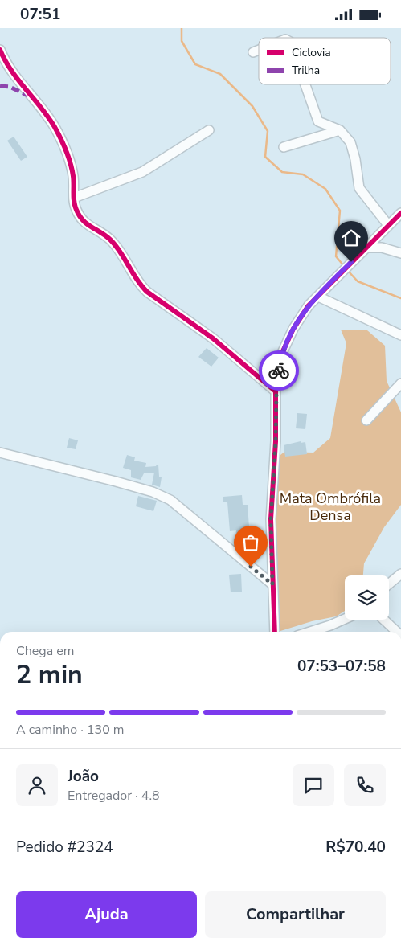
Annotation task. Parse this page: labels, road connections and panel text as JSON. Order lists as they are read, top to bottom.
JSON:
{
  "parks": ["Mata Ombrófila Densa"],
  "legend": ["Ciclovia", "Trilha"],
  "page": {
    "status": "07:51",
    "heading": ["2 min", "Chega em", "07:53–07:58"],
    "panel": [
      "João",
      "Entregador · 4.8",
      "Pedido #2324",
      "R$70.40"
    ],
    "bar": "A caminho · 130 m",
    "buttons": ["Ajuda", "Compartilhar"]
  }
}
